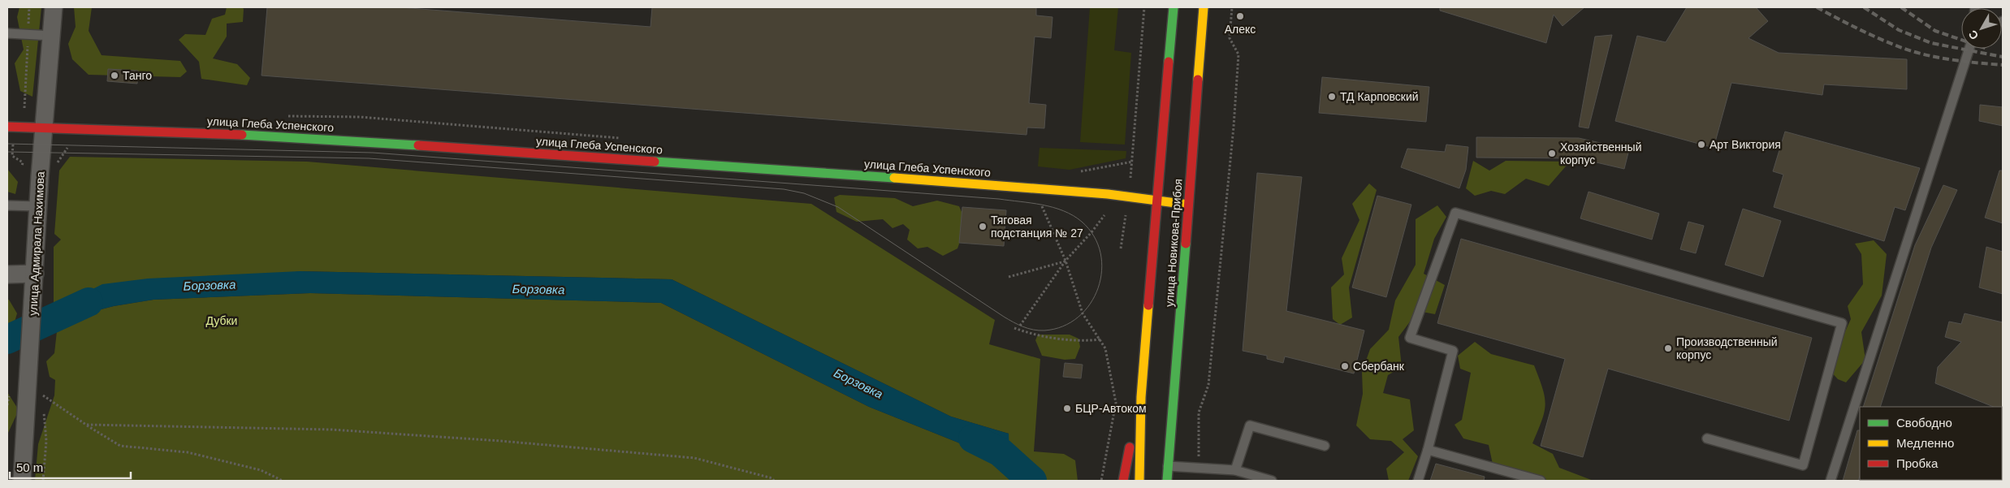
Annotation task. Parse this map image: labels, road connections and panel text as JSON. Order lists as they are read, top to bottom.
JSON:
{
  "streets": {
    "street": ["улица Глеба Успенского", "улица Новикова-Прибоя", "улица Адмирала Нахимова"]
  },
  "crossings": [
    ["улица Глеба Успенского", "улица Новикова-Прибоя"],
    ["улица Глеба Успенского", "улица Адмирала Нахимова"]
  ],
  "water": ["Борзовка"],
  "parks": ["Дубки"],
  "places": [
    "Алекс",
    "Танго",
    "ТД Карповский",
    "Арт Виктория",
    "Хозяйственный корпус",
    "Тяговая подстанция № 27",
    "Производственный корпус",
    "Сбербанк",
    "БЦР-Автоком"
  ],
  "legend": ["Свободно", "Медленно", "Пробка"],
  "scale_bar": "50 m",
  "north": "bottom left"
}
